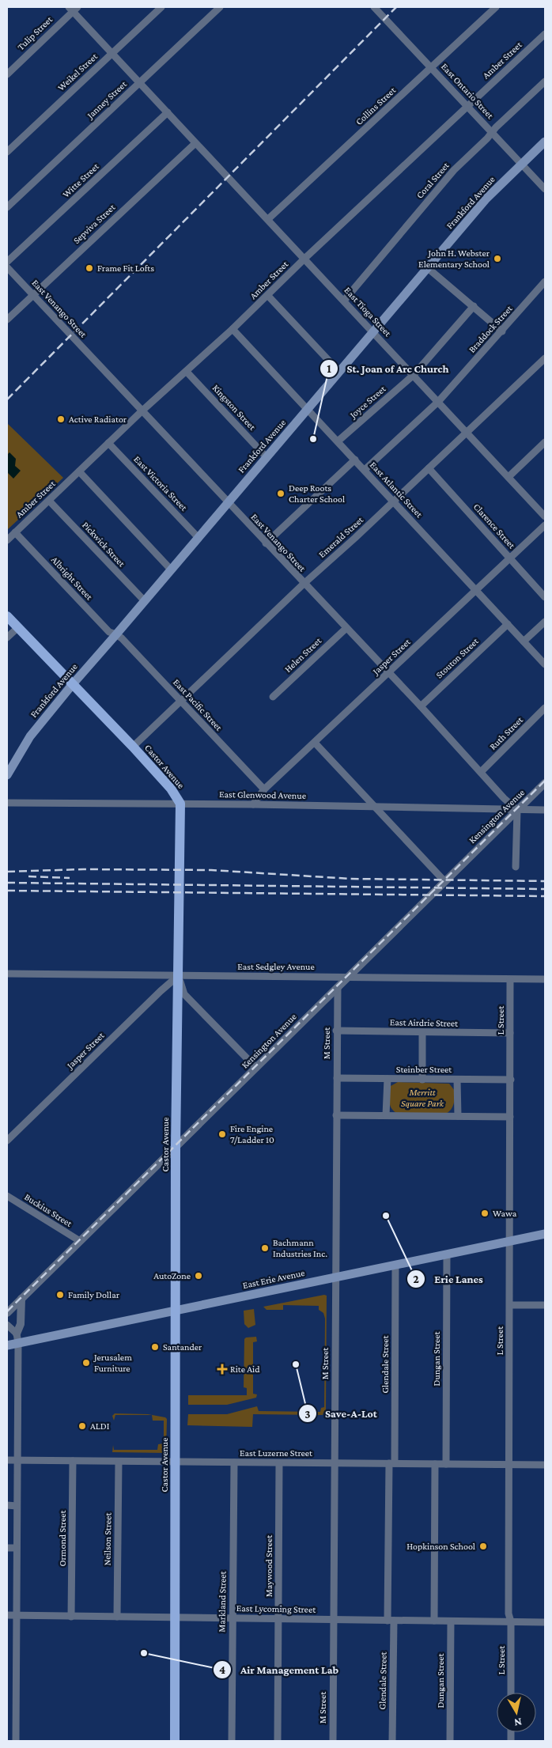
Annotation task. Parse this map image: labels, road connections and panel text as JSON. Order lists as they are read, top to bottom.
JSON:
{
  "streets": {
    "main road": ["Frankford Avenue", "Castor Avenue", "East Erie Avenue"],
    "street": [
      "Tulip Street",
      "Amber Street",
      "Weikel Street",
      "East Ontario Street",
      "Janney Street",
      "Collins Street",
      "Witte Street",
      "Coral Street",
      "Sepviva Street",
      "East Venango Street",
      "East Tioga Street",
      "Braddock Street",
      "Joyce Street",
      "Kingston Street",
      "East Victoria Street",
      "East Atlantic Street",
      "Clarence Street",
      "Emerald Street",
      "Pickwick Street",
      "Albright Street",
      "Helen Street",
      "Jasper Street",
      "Stouton Street",
      "East Pacific Street",
      "Ruth Street",
      "East Glenwood Avenue",
      "Kensington Avenue",
      "East Sedgley Avenue",
      "L Street",
      "East Airdrie Street",
      "M Street",
      "Steinber Street",
      "Buckius Street",
      "Dungan Street",
      "Glendale Street",
      "East Luzerne Street",
      "Ormond Street",
      "Neilson Street",
      "Maywood Street",
      "Markland Street",
      "East Lycoming Street"
    ]
  },
  "crossings": [
    ["Tulip Street", "East Tioga Street"],
    ["Amber Street", "East Ontario Street"],
    ["Amber Street", "East Venango Street"],
    ["Amber Street", "East Tioga Street"],
    ["Amber Street", "Kingston Street"],
    ["Amber Street", "East Victoria Street"],
    ["Amber Street", "East Atlantic Street"],
    ["Amber Street", "Pickwick Street"],
    ["Amber Street", "Albright Street"],
    ["Weikel Street", "East Tioga Street"],
    ["East Ontario Street", "Collins Street"],
    ["East Ontario Street", "Coral Street"],
    ["East Ontario Street", "Frankford Avenue"],
    ["Janney Street", "East Tioga Street"],
    ["Collins Street", "East Tioga Street"],
    ["Witte Street", "East Tioga Street"],
    ["Coral Street", "East Tioga Street"],
    ["Frankford Avenue", "East Venango Street"],
    ["Frankford Avenue", "East Tioga Street"],
    ["Frankford Avenue", "Kingston Street"],
    ["Frankford Avenue", "East Victoria Street"],
    ["Frankford Avenue", "East Atlantic Street"],
    ["Frankford Avenue", "Pickwick Street"],
    ["Frankford Avenue", "Albright Street"],
    ["Frankford Avenue", "East Pacific Street"],
    ["Frankford Avenue", "Castor Avenue"],
    ["Sepviva Street", "East Venango Street"],
    ["Sepviva Street", "East Tioga Street"],
    ["East Venango Street", "Emerald Street"],
    ["East Venango Street", "Helen Street"],
    ["East Venango Street", "Jasper Street"],
    ["East Venango Street", "Stouton Street"],
    ["East Venango Street", "Ruth Street"],
    ["East Venango Street", "East Glenwood Avenue"],
    ["East Venango Street", "Kensington Avenue"],
    ["East Tioga Street", "Braddock Street"],
    ["East Tioga Street", "Joyce Street"],
    ["East Tioga Street", "Emerald Street"],
    ["Braddock Street", "East Atlantic Street"],
    ["Joyce Street", "East Atlantic Street"],
    ["East Atlantic Street", "Emerald Street"],
    ["East Atlantic Street", "Jasper Street"],
    ["East Atlantic Street", "Stouton Street"],
    ["Clarence Street", "Emerald Street"],
    ["Clarence Street", "Jasper Street"],
    ["Emerald Street", "East Pacific Street"],
    ["Emerald Street", "Castor Avenue"],
    ["Albright Street", "East Pacific Street"],
    ["Jasper Street", "East Pacific Street"],
    ["Jasper Street", "Castor Avenue"],
    ["Jasper Street", "East Glenwood Avenue"],
    ["Jasper Street", "East Sedgley Avenue"],
    ["Castor Avenue", "East Glenwood Avenue"],
    ["Castor Avenue", "Kensington Avenue"],
    ["Castor Avenue", "East Sedgley Avenue"],
    ["Castor Avenue", "East Erie Avenue"],
    ["Castor Avenue", "East Luzerne Street"],
    ["Castor Avenue", "East Lycoming Street"],
    ["East Glenwood Avenue", "Kensington Avenue"],
    ["Kensington Avenue", "East Sedgley Avenue"],
    ["Kensington Avenue", "M Street"],
    ["Kensington Avenue", "Buckius Street"],
    ["East Sedgley Avenue", "L Street"],
    ["L Street", "East Airdrie Street"],
    ["L Street", "Steinber Street"],
    ["L Street", "East Erie Avenue"],
    ["L Street", "East Luzerne Street"],
    ["L Street", "East Lycoming Street"],
    ["East Airdrie Street", "M Street"],
    ["M Street", "Steinber Street"],
    ["M Street", "East Erie Avenue"],
    ["M Street", "East Luzerne Street"],
    ["M Street", "East Lycoming Street"],
    ["East Erie Avenue", "Dungan Street"],
    ["East Erie Avenue", "Glendale Street"],
    ["Dungan Street", "East Luzerne Street"],
    ["Dungan Street", "East Lycoming Street"],
    ["Glendale Street", "East Luzerne Street"],
    ["Glendale Street", "East Lycoming Street"],
    ["East Luzerne Street", "Ormond Street"],
    ["East Luzerne Street", "Neilson Street"],
    ["East Luzerne Street", "Maywood Street"],
    ["East Luzerne Street", "Markland Street"],
    ["Ormond Street", "East Lycoming Street"],
    ["Neilson Street", "East Lycoming Street"],
    ["Maywood Street", "East Lycoming Street"],
    ["Markland Street", "East Lycoming Street"]
  ],
  "parks": ["Merritt Square Park"],
  "places": {
    "other": [
      "John H. Webster Elementary School",
      "Frame Fit Lofts",
      "Active Radiator",
      "St. Joan of Arc Church",
      "Deep Roots Charter School",
      "Fire Engine 7/Ladder 10",
      "Wawa",
      "Erie Lanes",
      "Bachmann Industries Inc.",
      "AutoZone",
      "Family Dollar",
      "Santander",
      "Jerusalem Furniture",
      "Save-A-Lot",
      "ALDI",
      "Hopkinson School",
      "Air Management Lab"
    ],
    "health": ["Rite Aid"]
  },
  "north": "bottom"
}
